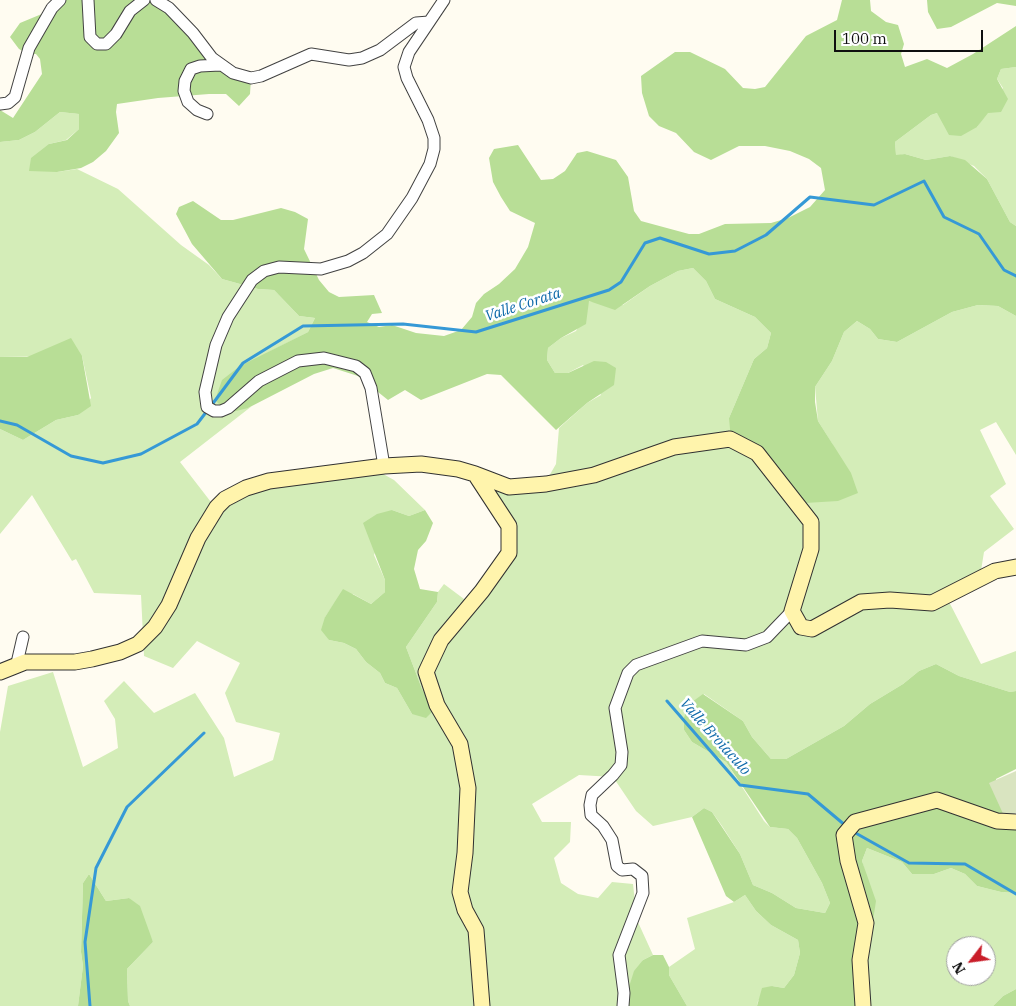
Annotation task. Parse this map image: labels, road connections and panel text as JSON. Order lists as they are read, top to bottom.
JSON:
{
  "water": ["Valle Corata", "Valle Broiaculo"],
  "scale_bar": "100 m",
  "north": "bottom left"
}
